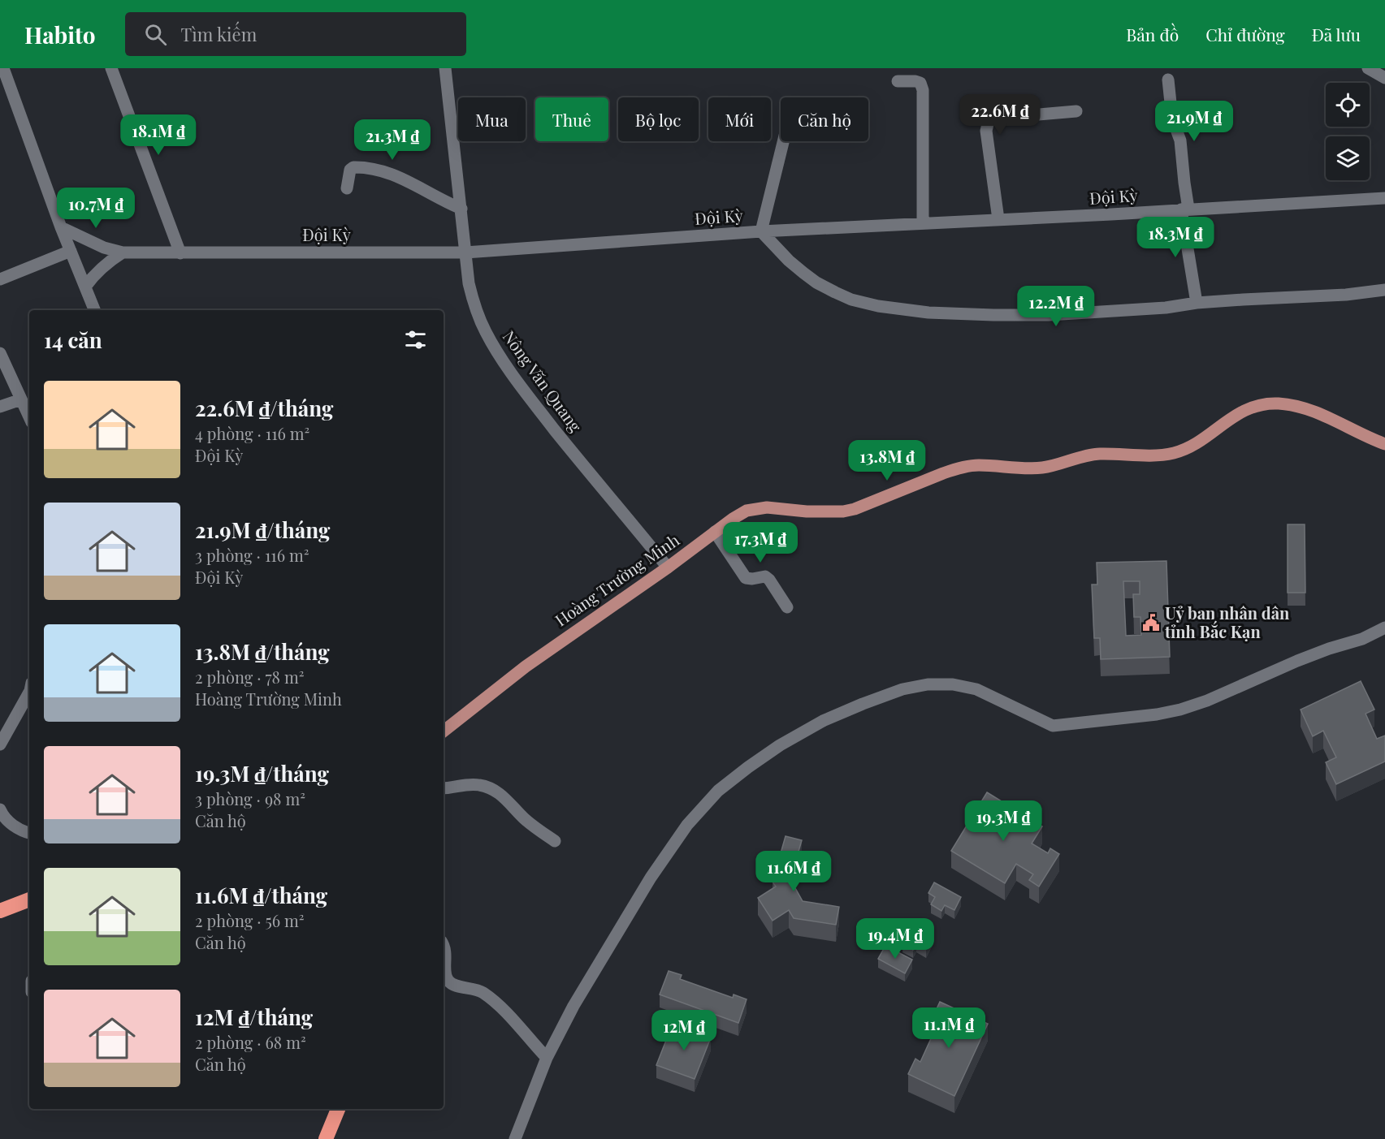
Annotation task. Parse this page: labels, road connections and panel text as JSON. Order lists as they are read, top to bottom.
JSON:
{
  "streets": {
    "main road": ["Hoàng Trường Minh"],
    "street": ["Đội Kỳ", "Nông Văn Quang"]
  },
  "crossings": [
    ["Đội Kỳ", "Nông Văn Quang"],
    ["Nông Văn Quang", "Hoàng Trường Minh"]
  ],
  "places": {
    "public building": ["Uỷ ban nhân dân tỉnh Bắc Kạn"]
  },
  "page": {
    "header": "Habito",
    "search": "Tìm kiếm",
    "nav": ["Bản đồ", "Chỉ đường", "Đã lưu"],
    "price": [
      "22.6M ₫",
      "21.9M ₫",
      "18.1M ₫",
      "21.3M ₫",
      "10.7M ₫",
      "18.3M ₫",
      "12.2M ₫",
      "13.8M ₫",
      "17.3M ₫",
      "19.3M ₫",
      "11.6M ₫",
      "19.4M ₫",
      "11.1M ₫",
      "12M ₫"
    ],
    "chip": [
      "Mua",
      "Thuê",
      "Bộ lọc",
      "Mới",
      "Căn hộ"
    ],
    "heading": "14 căn",
    "list": [
      {
        "name": "22.6M ₫/tháng",
        "note": "4 phòng · 116 m² · Đội Kỳ"
      },
      {
        "name": "21.9M ₫/tháng",
        "note": "3 phòng · 116 m² · Đội Kỳ"
      },
      {
        "name": "13.8M ₫/tháng",
        "note": "2 phòng · 78 m² · Hoàng Trường Minh"
      },
      {
        "name": "19.3M ₫/tháng",
        "note": "3 phòng · 98 m² · Căn hộ"
      },
      {
        "name": "11.6M ₫/tháng",
        "note": "2 phòng · 56 m² · Căn hộ"
      },
      {
        "name": "12M ₫/tháng",
        "note": "2 phòng · 68 m² · Căn hộ"
      }
    ]
  }
}
